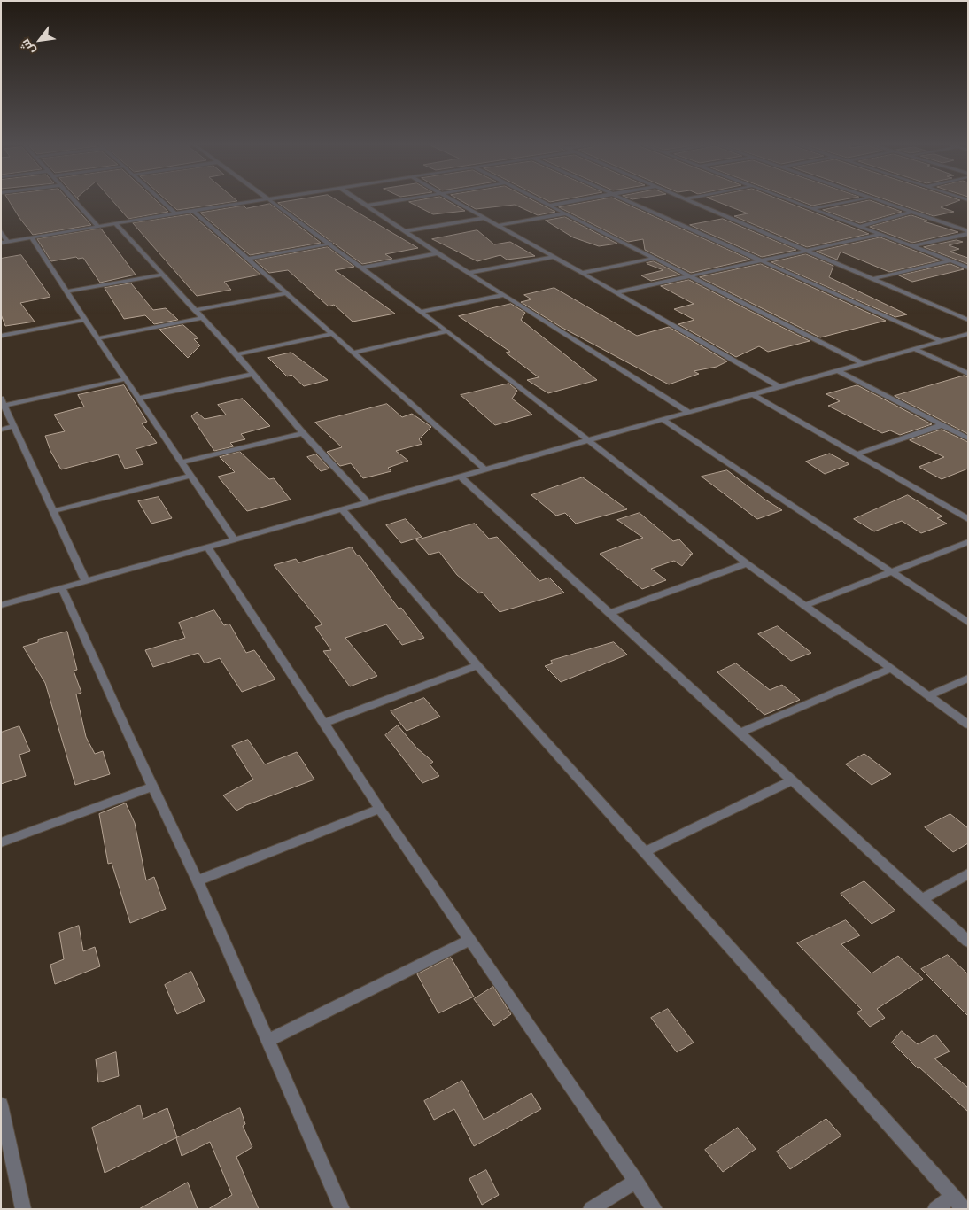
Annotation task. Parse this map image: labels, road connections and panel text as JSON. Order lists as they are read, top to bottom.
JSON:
{
  "north": "bottom left"
}
